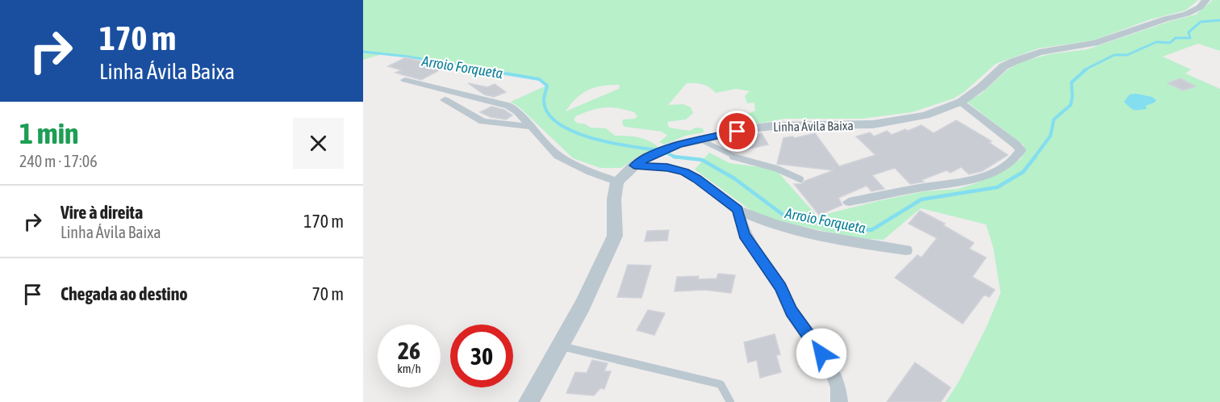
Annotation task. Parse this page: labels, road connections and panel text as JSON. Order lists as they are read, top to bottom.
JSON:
{
  "streets": {
    "street": ["Linha Ávila Baixa"]
  },
  "water": ["Arroio Forqueta"],
  "page": {
    "turn": ["170 m", "Linha Ávila Baixa"],
    "heading": ["1 min", "240 m · 17:06"],
    "list": [
      {
        "name": "Vire à direita",
        "note": "Linha Ávila Baixa",
        "value": "170 m"
      },
      {
        "name": "Chegada ao destino",
        "value": "70 m"
      }
    ],
    "speed": "26 km/h",
    "limit": "30"
  }
}
